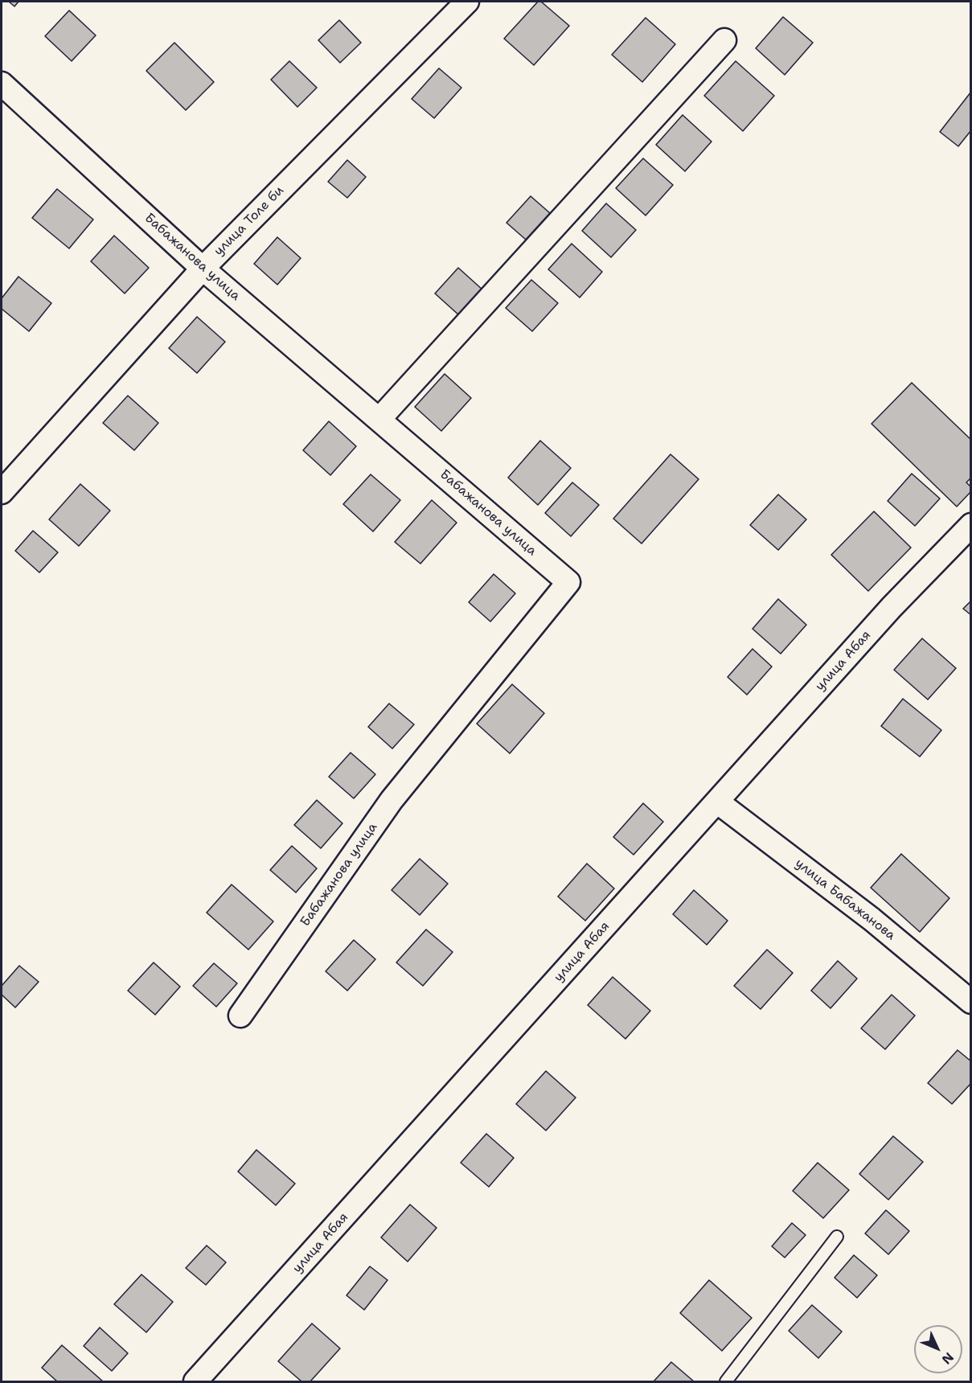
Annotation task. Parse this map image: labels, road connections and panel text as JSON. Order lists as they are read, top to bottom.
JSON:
{
  "streets": {
    "street": [
      "улица Толе би",
      "Бабажанова улица",
      "улица Абая",
      "улица Бабажанова"
    ]
  },
  "crossings": [
    ["улица Толе би", "Бабажанова улица"],
    ["улица Абая", "улица Бабажанова"]
  ],
  "north": "bottom right"
}
